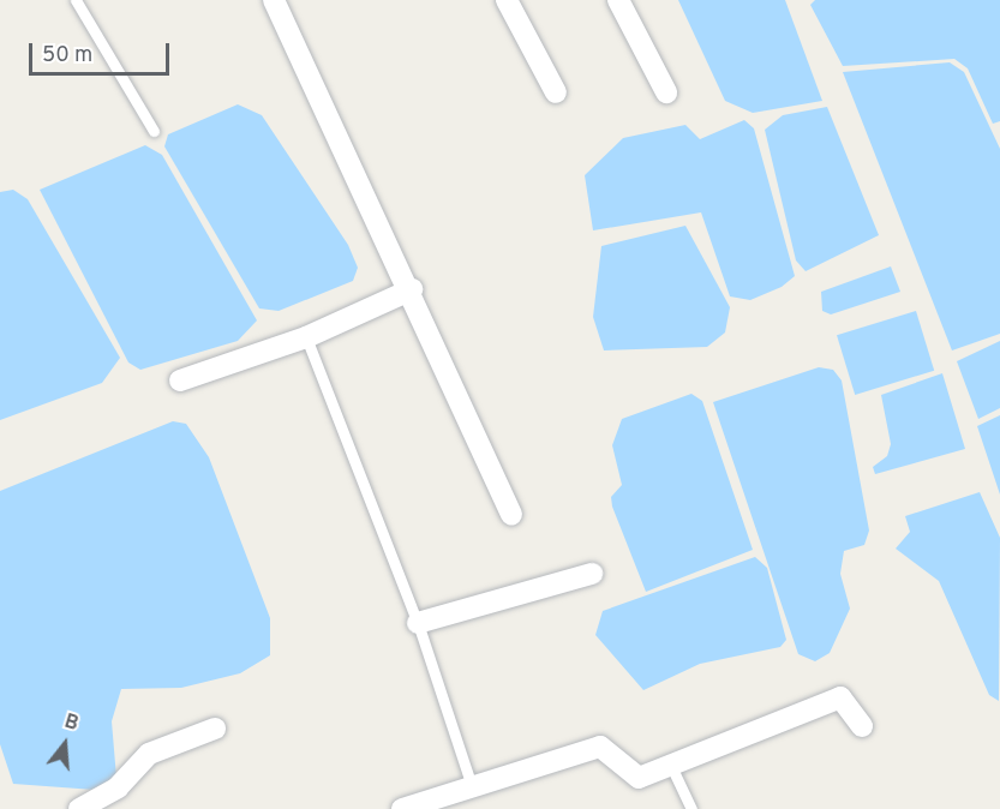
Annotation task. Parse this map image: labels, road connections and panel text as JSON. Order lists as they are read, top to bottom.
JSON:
{
  "scale_bar": "50 m",
  "north": "top"
}
